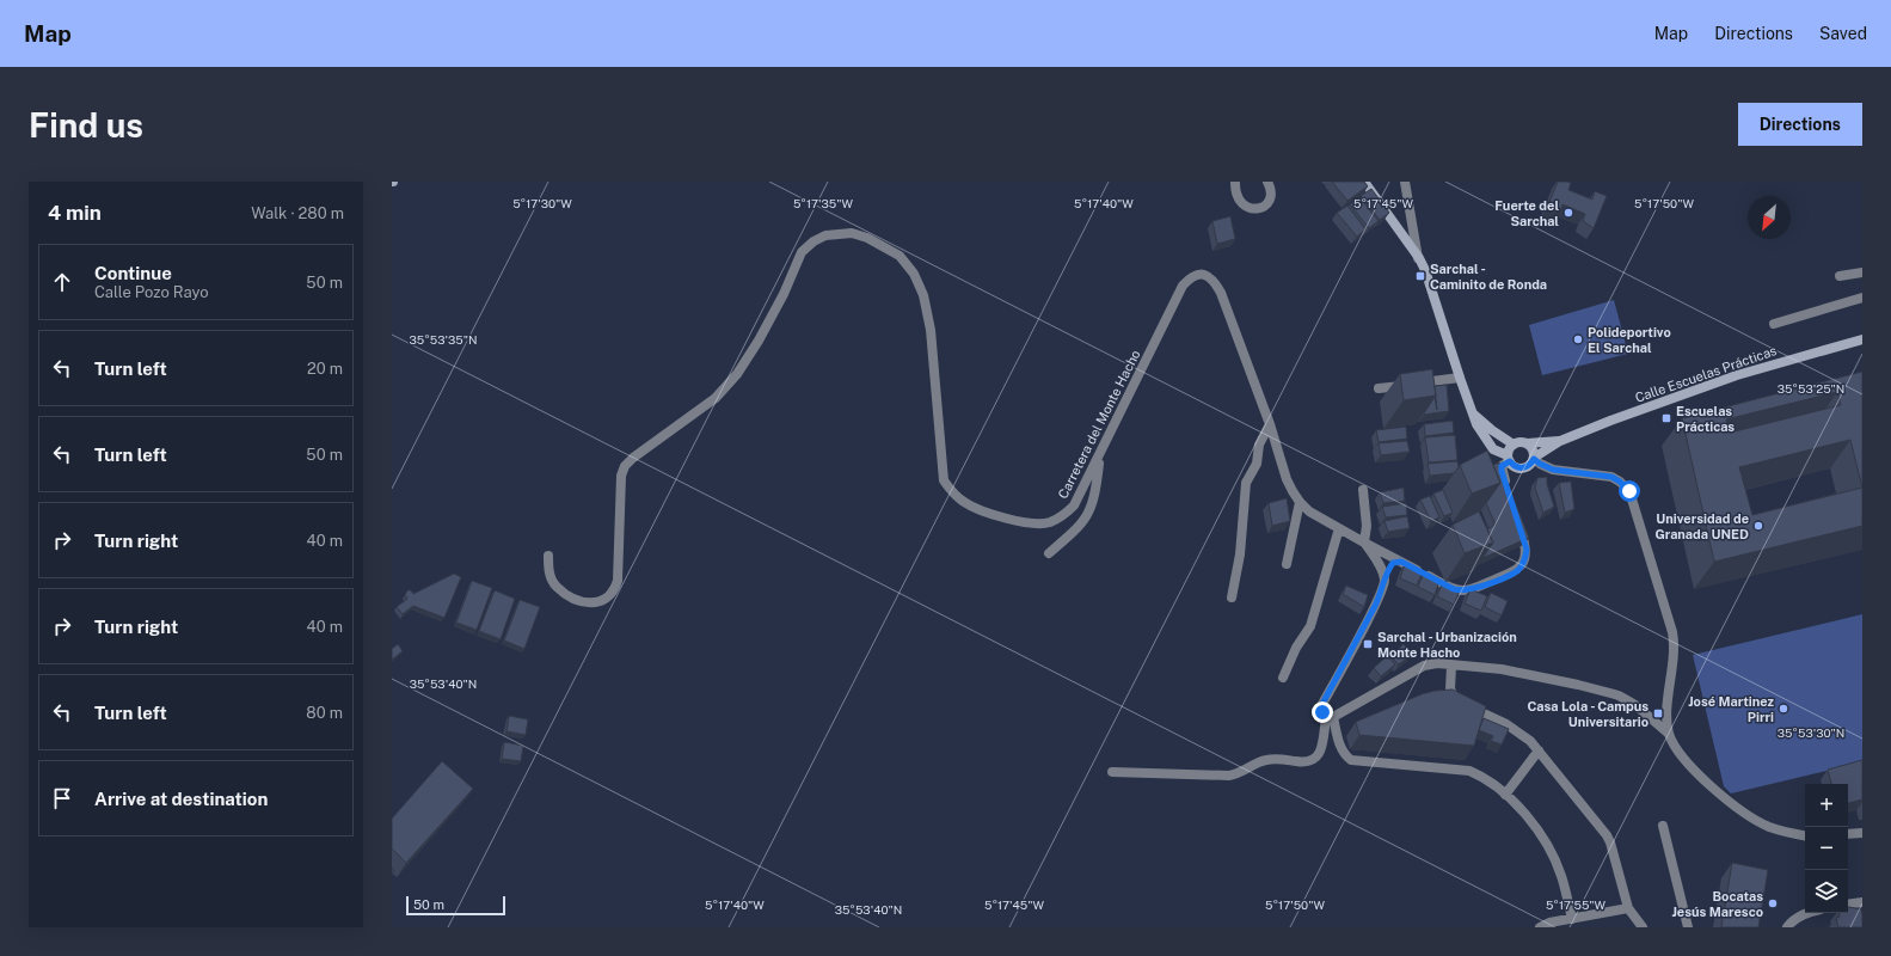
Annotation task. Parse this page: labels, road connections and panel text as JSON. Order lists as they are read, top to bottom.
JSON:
{
  "streets": {
    "main road": ["Calle Escuelas Prácticas"],
    "street": ["Carretera del Monte Hacho"]
  },
  "places": {
    "other": [
      "Fuerte del Sarchal",
      "Polideportivo El Sarchal",
      "Universidad de Granada UNED",
      "José Martinez Pirri",
      "Bocatas Jesús Maresco"
    ],
    "transit": [
      "Sarchal - Caminito de Ronda",
      "Escuelas Prácticas",
      "Sarchal - Urbanización Monte Hacho",
      "Casa Lola - Campus Universitario"
    ]
  },
  "scale_bar": "50 m",
  "north": "bottom left",
  "page": {
    "header": "Map",
    "nav": ["Map", "Directions", "Saved"],
    "buttons": "Directions",
    "title": "Find us",
    "heading": ["4 min", "Walk · 280 m"],
    "list": [
      ["Continue", "Calle Pozo Rayo", "50 m"],
      ["Turn left", "20 m"],
      ["Turn left", "50 m"],
      ["Turn right", "40 m"],
      ["Turn right", "40 m"],
      ["Turn left", "80 m"],
      "Arrive at destination"
    ],
    "map_buttons": ["+", "−"],
    "scale": "50 m"
  },
  "coordinates": [
    "5°17'30\"W",
    "5°17'35\"W",
    "5°17'40\"W",
    "5°17'45\"W",
    "5°17'50\"W",
    "35°53'35\"N",
    "35°53'25\"N",
    "35°53'40\"N",
    "35°53'30\"N",
    "5°17'55\"W"
  ]
}
